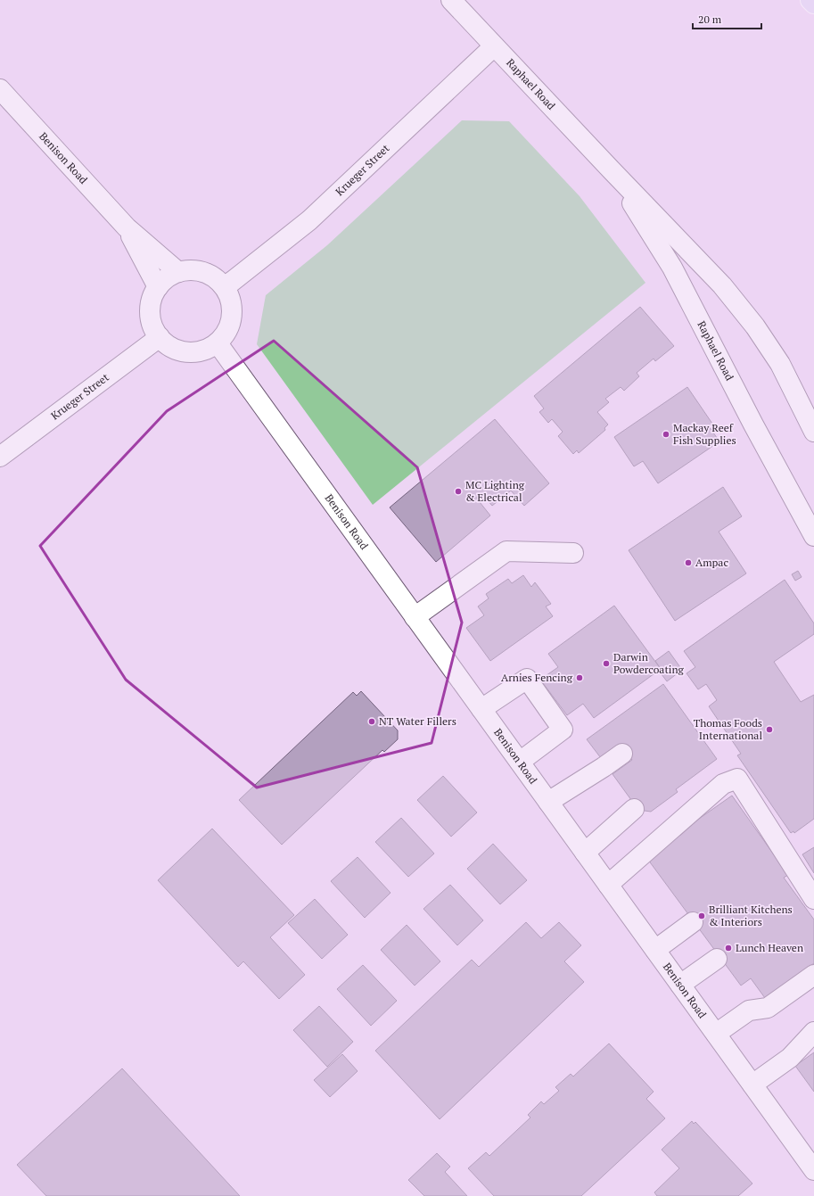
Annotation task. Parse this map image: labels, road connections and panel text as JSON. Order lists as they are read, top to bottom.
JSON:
{
  "streets": {
    "street": ["Raphael Road", "Benison Road", "Krueger Street"]
  },
  "crossings": [
    ["Raphael Road", "Krueger Street"],
    ["Benison Road", "Krueger Street"]
  ],
  "places": [
    "Mackay Reef Fish Supplies",
    "MC Lighting & Electrical",
    "Ampac",
    "Darwin Powdercoating",
    "Arnies Fencing",
    "NT Water Fillers",
    "Thomas Foods International",
    "Brilliant Kitchens & Interiors",
    "Lunch Heaven"
  ],
  "scale_bar": "20 m"
}
